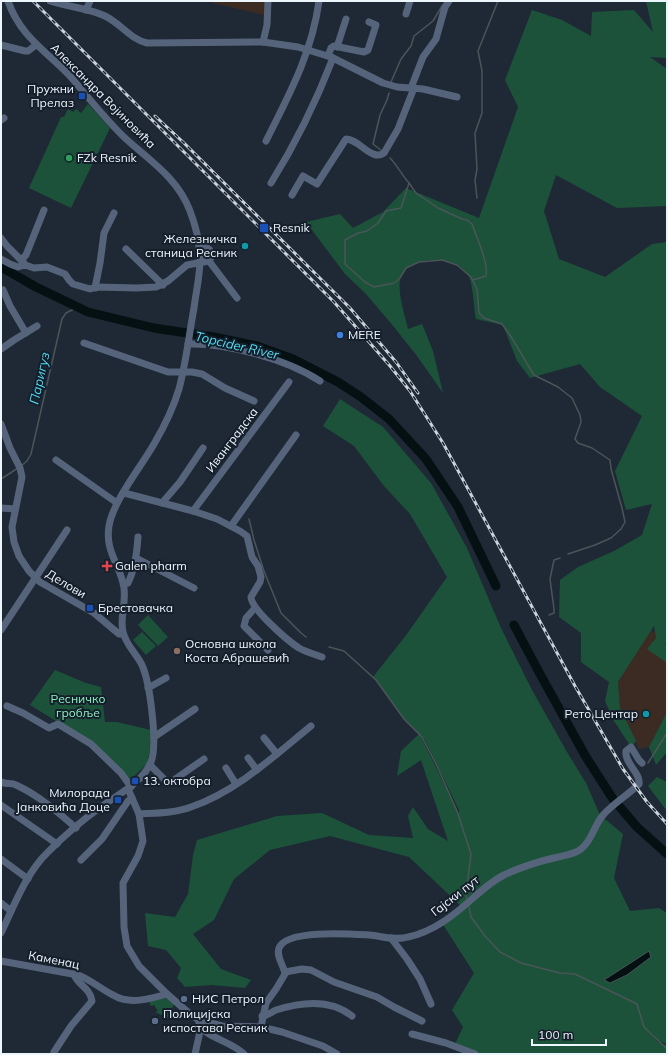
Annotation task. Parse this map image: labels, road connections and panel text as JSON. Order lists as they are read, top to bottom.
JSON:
{
  "streets": {
    "street": [
      "Александра Војиновића",
      "Иванградска",
      "Делови",
      "Гајски пут",
      "Каменац"
    ]
  },
  "crossings": [
    ["Александра Војиновића", "Делови"]
  ],
  "water": ["Topcider River", "Паригуз"],
  "parks": ["Ресничко гробље"],
  "places": {
    "transit": [
      "Пружни Прелаз",
      "Resnik",
      "Брестовачка",
      "13. октобра",
      "Милорада Јанковића Доце"
    ],
    "other": [
      "FZk Resnik",
      "Железничка станица Ресник",
      "MERE",
      "Основна школа Коста Абрашевић",
      "Рето Центар",
      "НИС Петрол",
      "Полицијска испостава Ресник"
    ],
    "health": ["Galen pharm"]
  },
  "scale_bar": "100 m"
}
